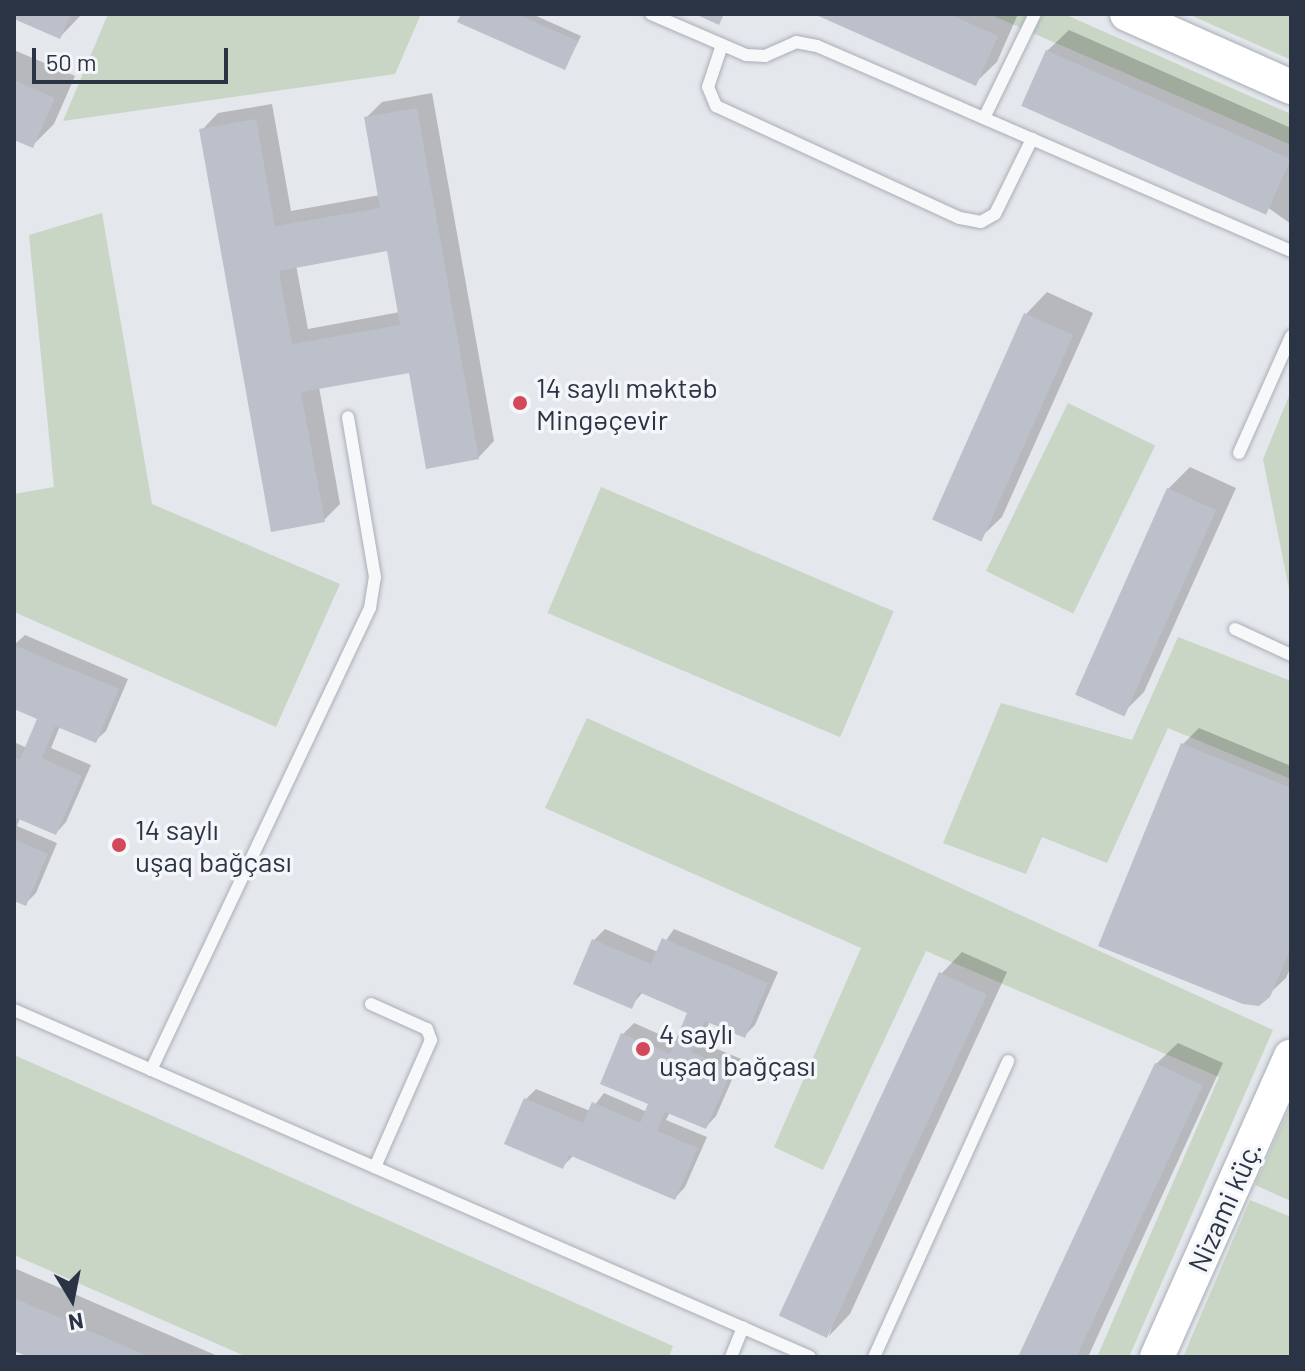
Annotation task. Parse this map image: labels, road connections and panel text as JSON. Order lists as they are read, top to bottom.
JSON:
{
  "streets": {
    "street": ["Nizami küç."]
  },
  "places": ["14 saylı məktəb Mingəçevir", "14 saylı uşaq bağçası", "4 saylı uşaq bağçası"],
  "scale_bar": "50 m",
  "north": "bottom"
}
